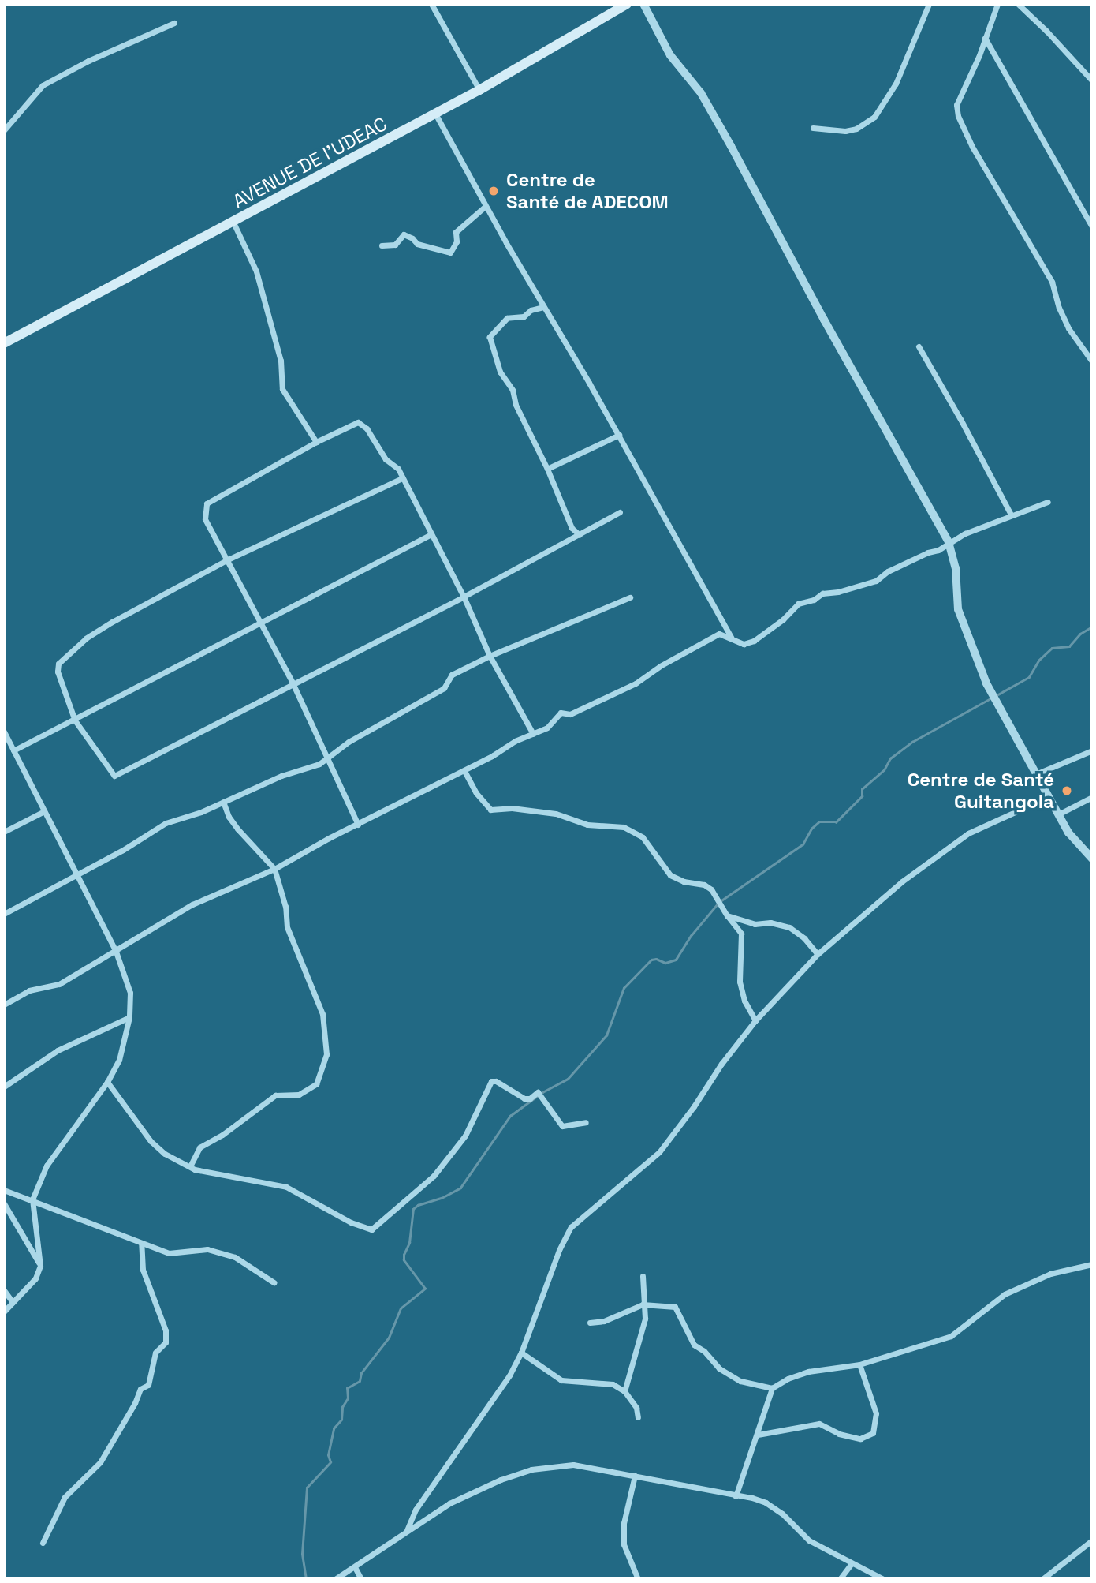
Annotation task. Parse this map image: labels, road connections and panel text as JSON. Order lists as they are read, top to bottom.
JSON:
{
  "streets": {
    "main road": ["AVENUE DE I'UDEAC"]
  },
  "places": ["Centre de Santé de ADECOM", "Centre de Santé Guitangola"]
}
